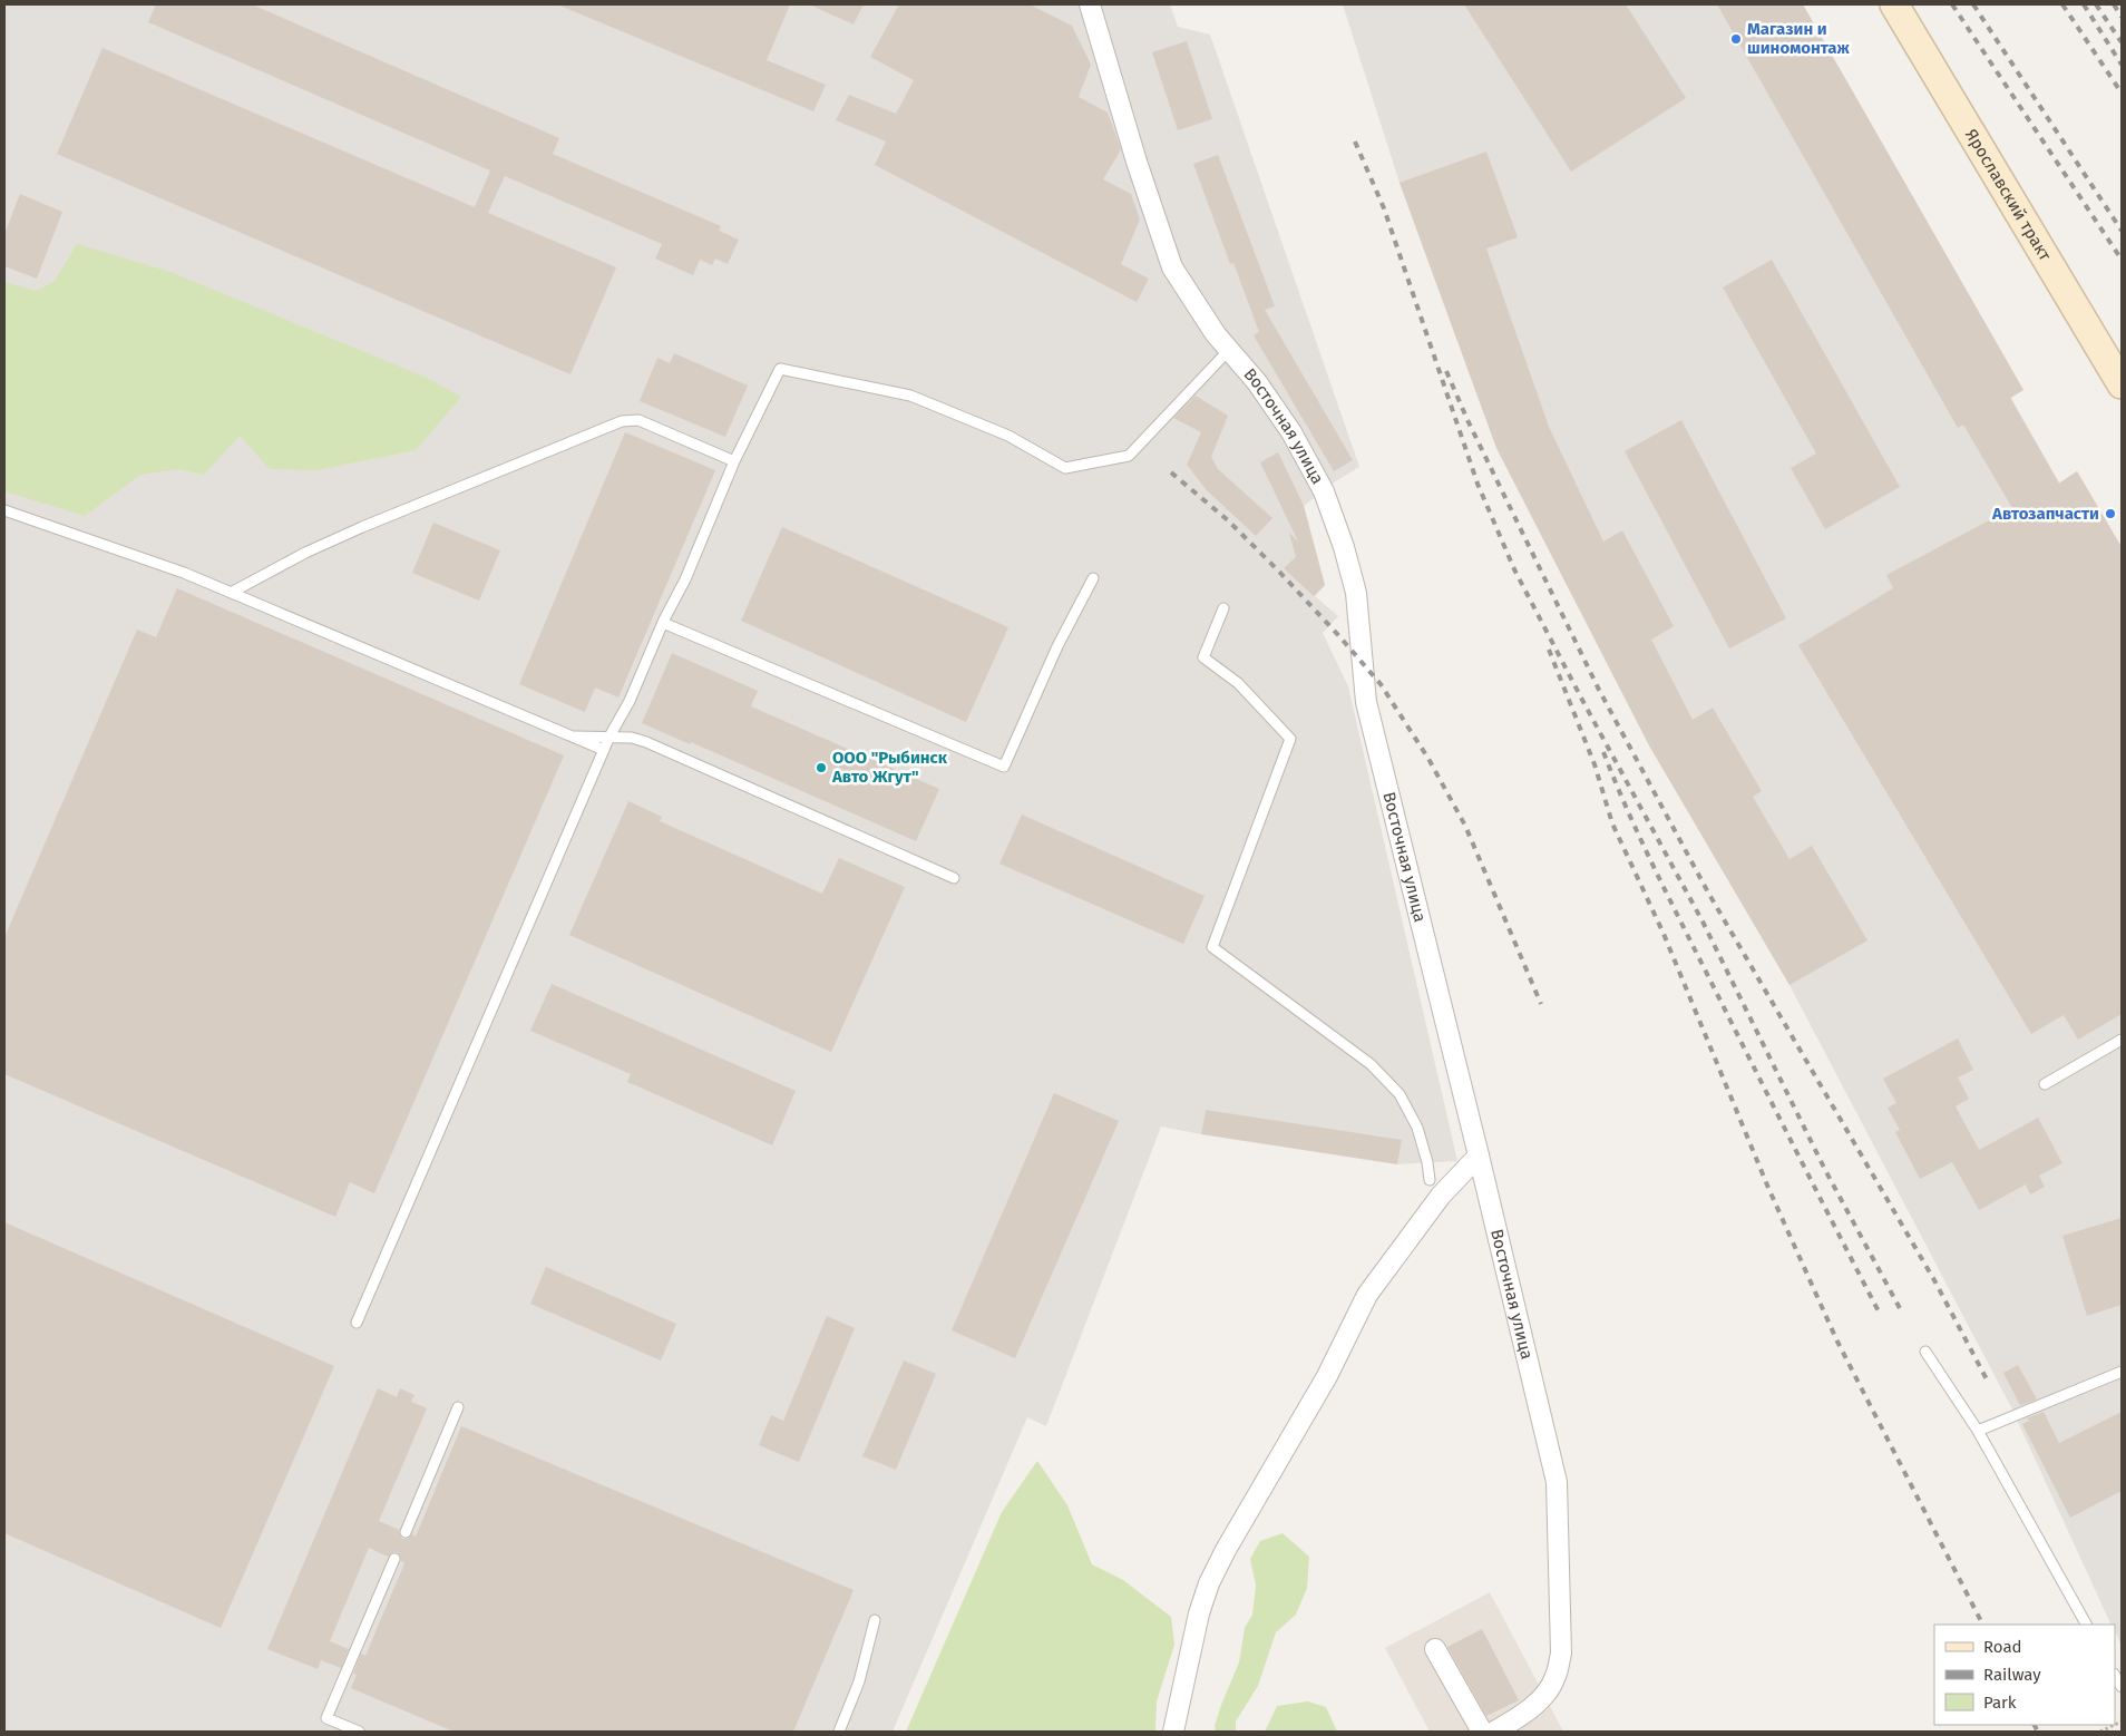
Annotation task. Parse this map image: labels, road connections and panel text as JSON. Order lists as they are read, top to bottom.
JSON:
{
  "streets": {
    "street": ["Ярославский тракт", "Восточная улица"]
  },
  "places": ["Магазин и шиномонтаж", "Автозапчасти", "ООО \"Рыбинск Авто Жгут\""],
  "legend": ["Road", "Railway", "Park"]
}
